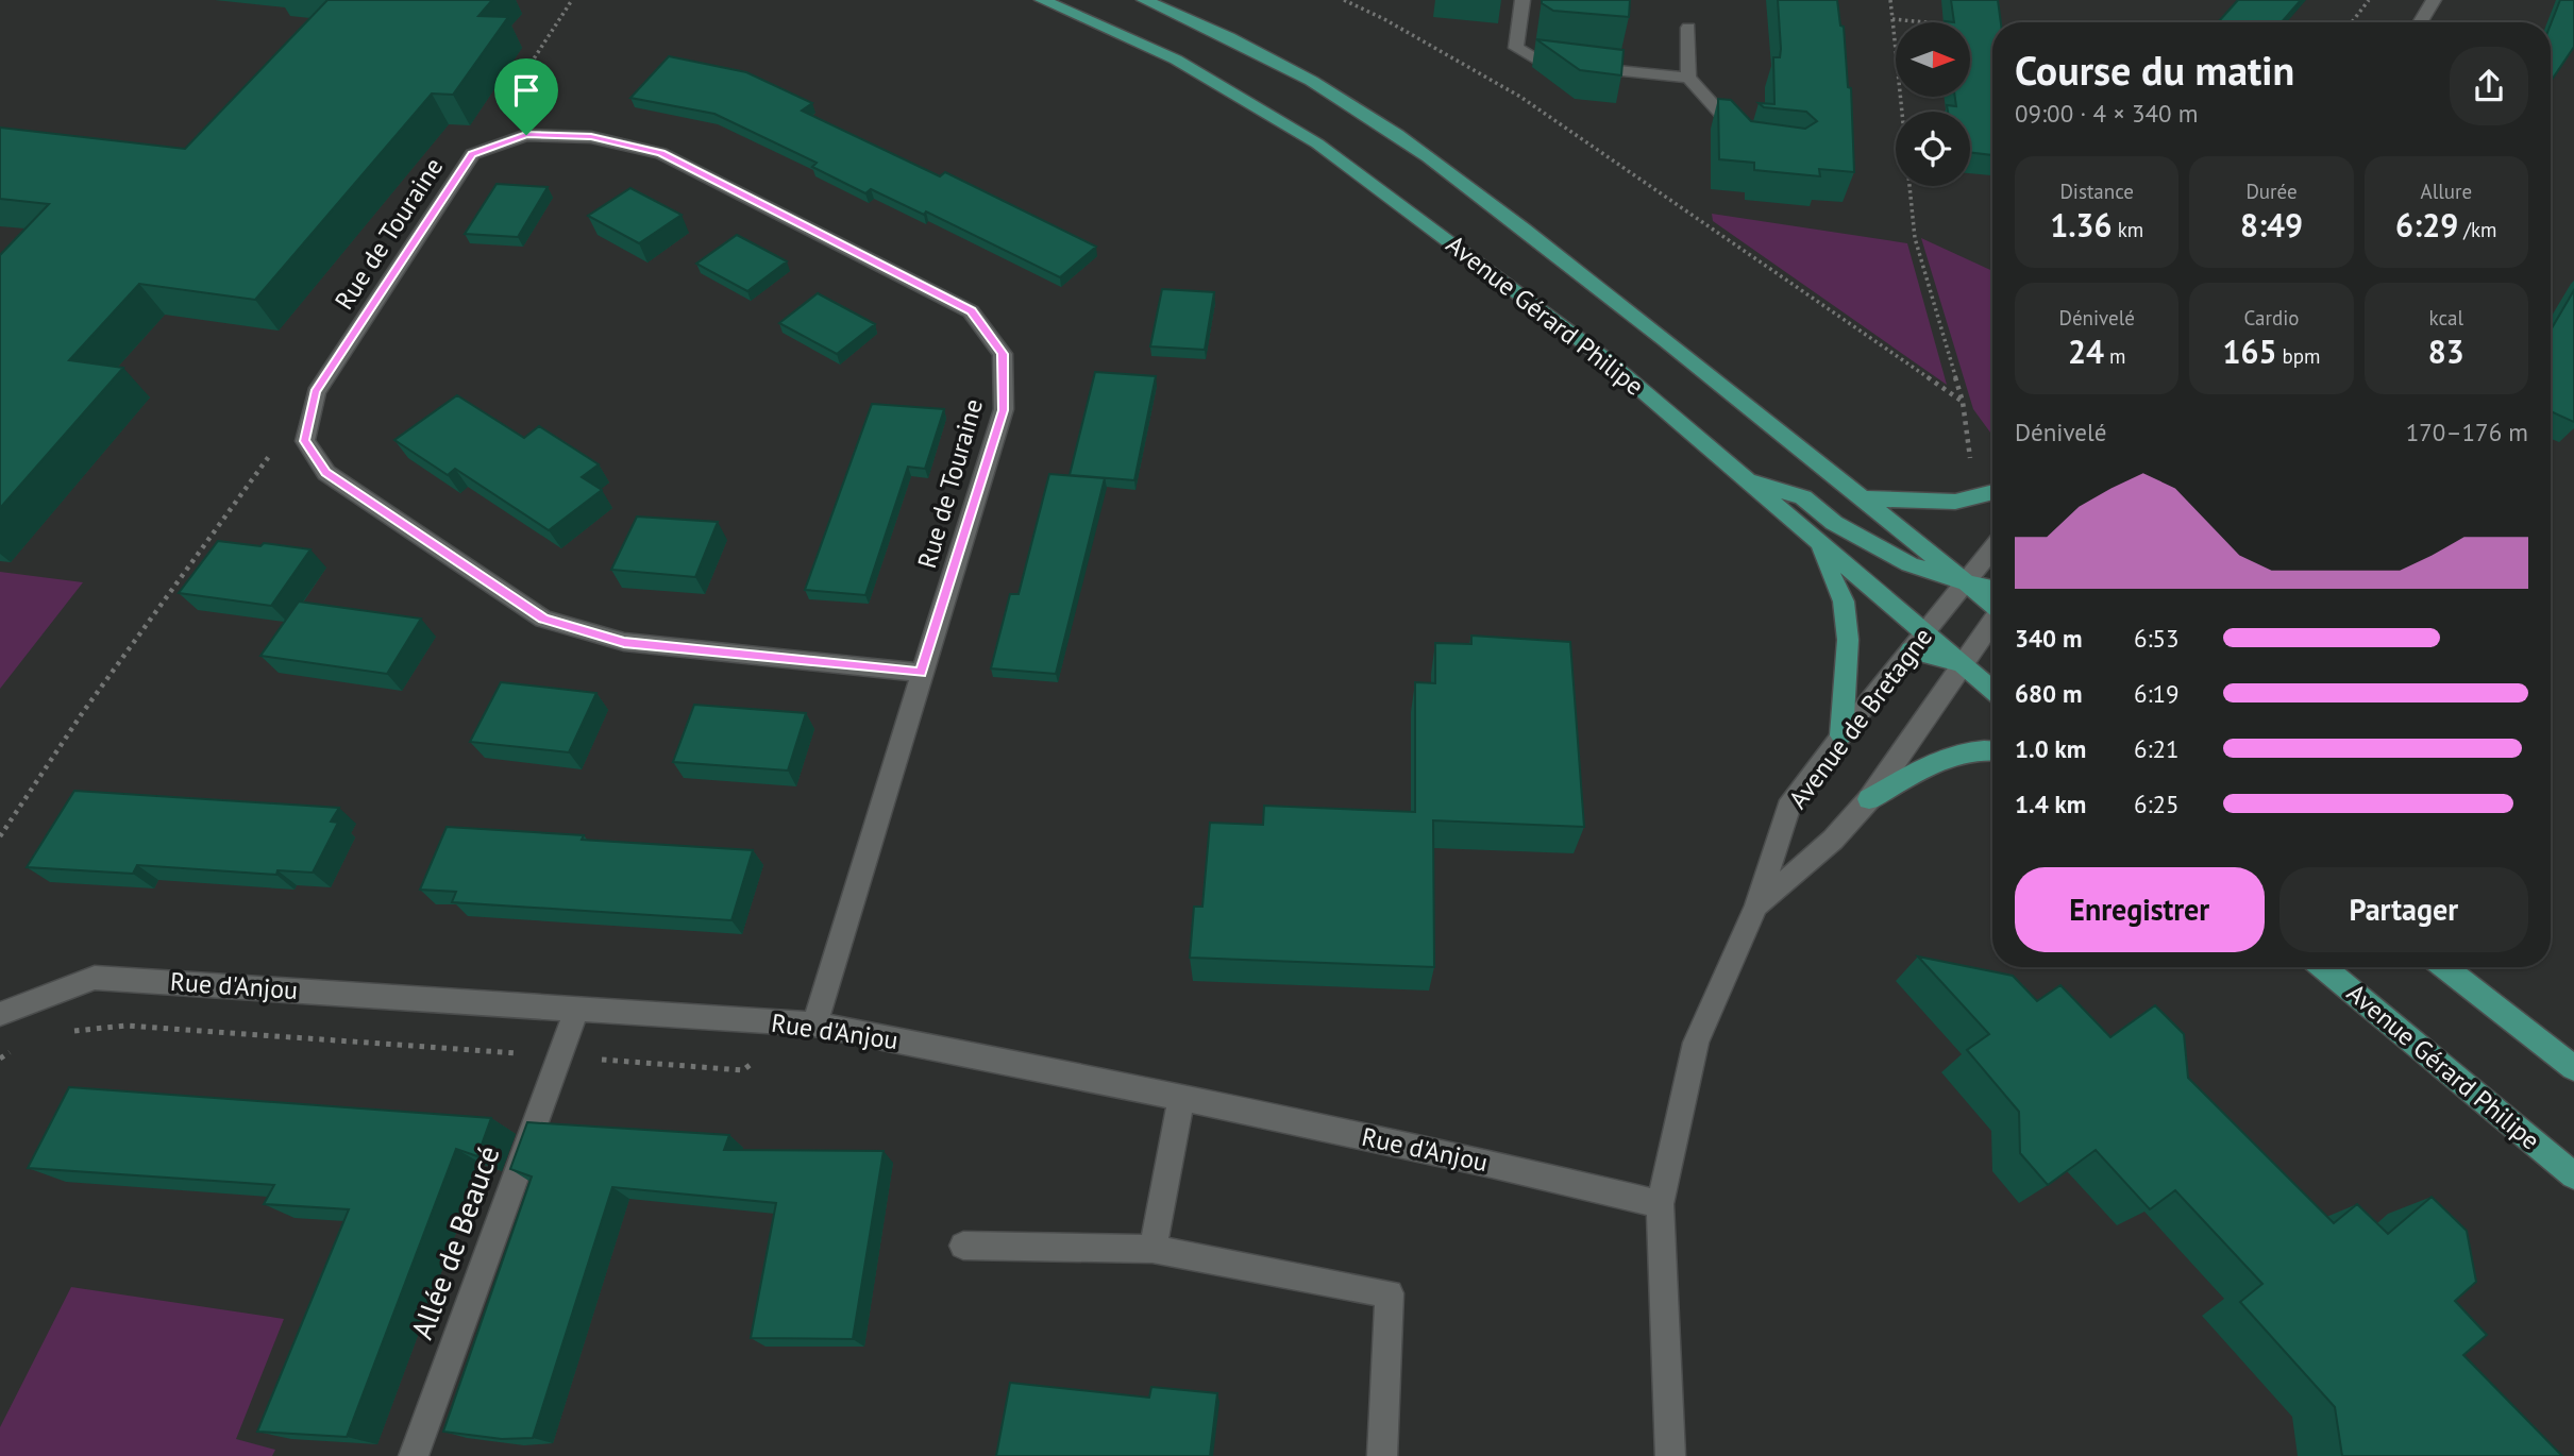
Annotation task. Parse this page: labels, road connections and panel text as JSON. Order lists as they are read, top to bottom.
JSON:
{
  "streets": {
    "main road": ["Avenue Gérard Philipe"],
    "street": [
      "Rue de Touraine",
      "Avenue de Bretagne",
      "Rue d'Anjou",
      "Allée de Beaucé"
    ]
  },
  "crossings": [
    ["Rue de Touraine", "Rue d'Anjou"],
    ["Avenue Gérard Philipe", "Avenue de Bretagne"],
    ["Avenue de Bretagne", "Rue d'Anjou"],
    ["Rue d'Anjou", "Allée de Beaucé"]
  ],
  "north": "right",
  "page": {
    "heading": ["Course du matin", "09:00 · 4 × 340 m"],
    "stats": [
      ["Distance", "1.36 km"],
      ["Durée", "8:49"],
      ["Allure", "6:29 /km"],
      ["Dénivelé", "24 m"],
      ["Cardio", "165 bpm"],
      ["kcal", "83"]
    ],
    "chart": ["Dénivelé", "170–176 m"],
    "list": [
      {
        "name": "340 m",
        "note": "6:53"
      },
      {
        "name": "680 m",
        "note": "6:19"
      },
      {
        "name": "1.0 km",
        "note": "6:21"
      },
      {
        "name": "1.4 km",
        "note": "6:25"
      }
    ],
    "buttons": ["Enregistrer", "Partager"]
  }
}
